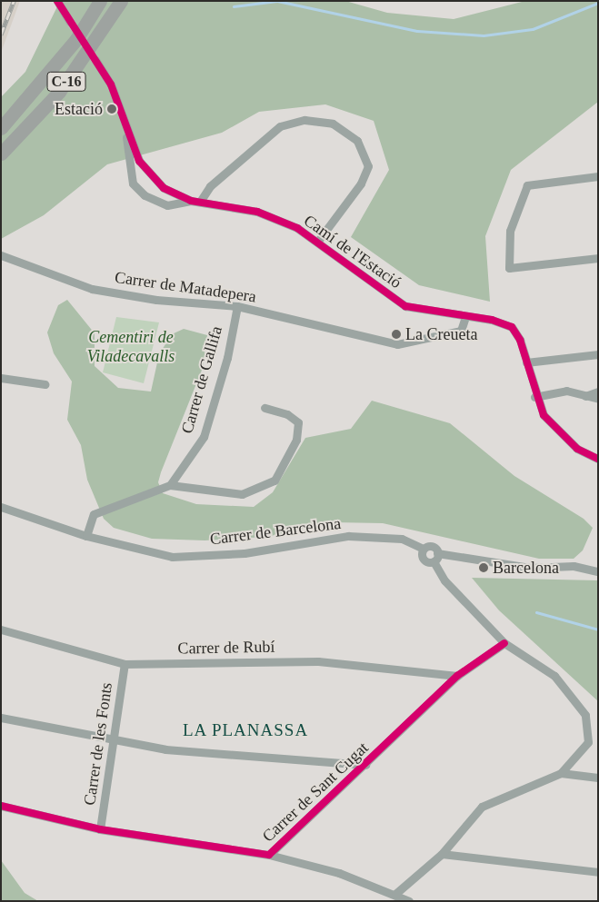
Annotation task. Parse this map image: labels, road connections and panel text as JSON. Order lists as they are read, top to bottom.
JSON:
{
  "streets": {
    "highway": ["C-16"],
    "street": [
      "Camí de l'Estació",
      "Carrer de Matadepera",
      "Carrer de Gallifa",
      "Carrer de Barcelona",
      "Carrer de Rubí",
      "Carrer de les Fonts",
      "Carrer de Sant Cugat"
    ]
  },
  "crossings": [
    ["Camí de l'Estació", "Carrer de Matadepera"],
    ["Carrer de Matadepera", "Carrer de Gallifa"],
    ["Carrer de Rubí", "Carrer de les Fonts"],
    ["Carrer de Rubí", "Carrer de Sant Cugat"],
    ["Carrer de les Fonts", "Carrer de Sant Cugat"]
  ],
  "districts": ["LA PLANASSA"],
  "parks": ["Cementiri de Viladecavalls"],
  "places": ["Estació", "La Creueta", "Barcelona"]
}
